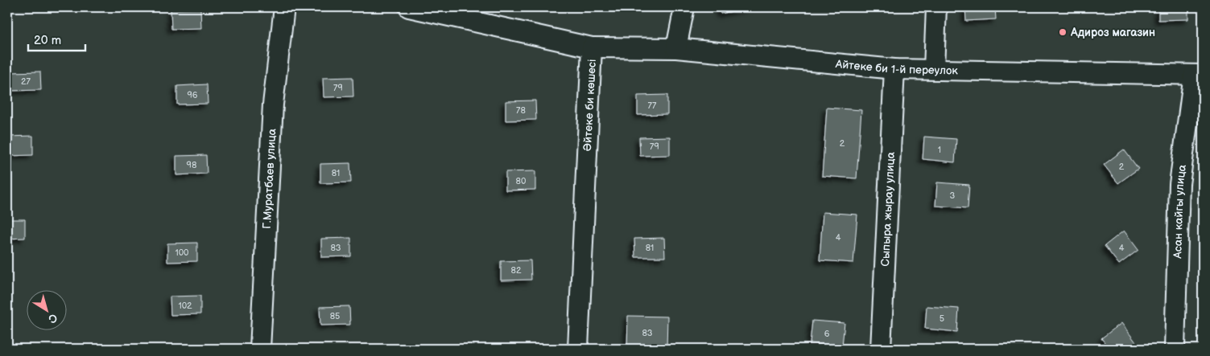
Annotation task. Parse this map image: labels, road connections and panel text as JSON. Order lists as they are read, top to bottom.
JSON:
{
  "streets": {
    "street": [
      "Айтеке би 1-й переулок",
      "Әйтеке би көшесі",
      "Г.Муратбаев улица",
      "Сыпыра жырау улица",
      "Асан кайгы улица"
    ]
  },
  "crossings": [
    ["Айтеке би 1-й переулок", "Әйтеке би көшесі"],
    ["Айтеке би 1-й переулок", "Сыпыра жырау улица"],
    ["Айтеке би 1-й переулок", "Асан кайгы улица"]
  ],
  "places": ["Адироз магазин"],
  "house_numbers": [
    "27",
    "79",
    "96",
    "77",
    "78",
    "2",
    "79",
    "1",
    "98",
    "2",
    "81",
    "80",
    "3",
    "4",
    "83",
    "81",
    "4",
    "100",
    "82",
    "102",
    "85",
    "5",
    "83",
    "6"
  ],
  "scale_bar": "20 m",
  "north": "bottom right"
}
